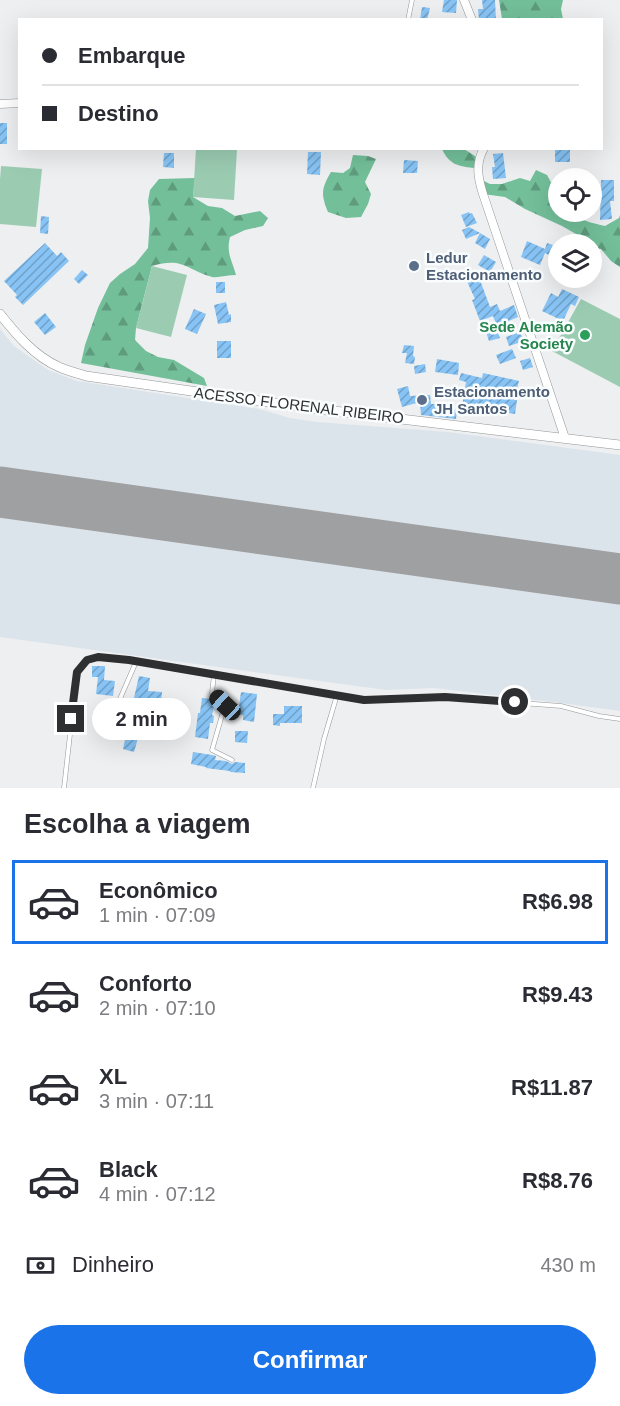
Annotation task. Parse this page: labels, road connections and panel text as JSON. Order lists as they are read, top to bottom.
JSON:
{
  "streets": {
    "street": ["ACESSO FLORENAL RIBEIRO"]
  },
  "places": ["Ledur Estacionamento", "Sede Alemão Society", "Estacionamento JH Santos"],
  "page": {
    "banner": ["Embarque", "Destino"],
    "bubble": "2 min",
    "heading": "Escolha a viagem",
    "list": [
      {
        "name": "Econômico",
        "note": "1 min · 07:09",
        "value": "R$6.98"
      },
      {
        "name": "Conforto",
        "note": "2 min · 07:10",
        "value": "R$9.43"
      },
      {
        "name": "XL",
        "note": "3 min · 07:11",
        "value": "R$11.87"
      },
      {
        "name": "Black",
        "note": "4 min · 07:12",
        "value": "R$8.76"
      }
    ],
    "pay": ["Dinheiro", "430 m"],
    "buttons": "Confirmar"
  }
}
